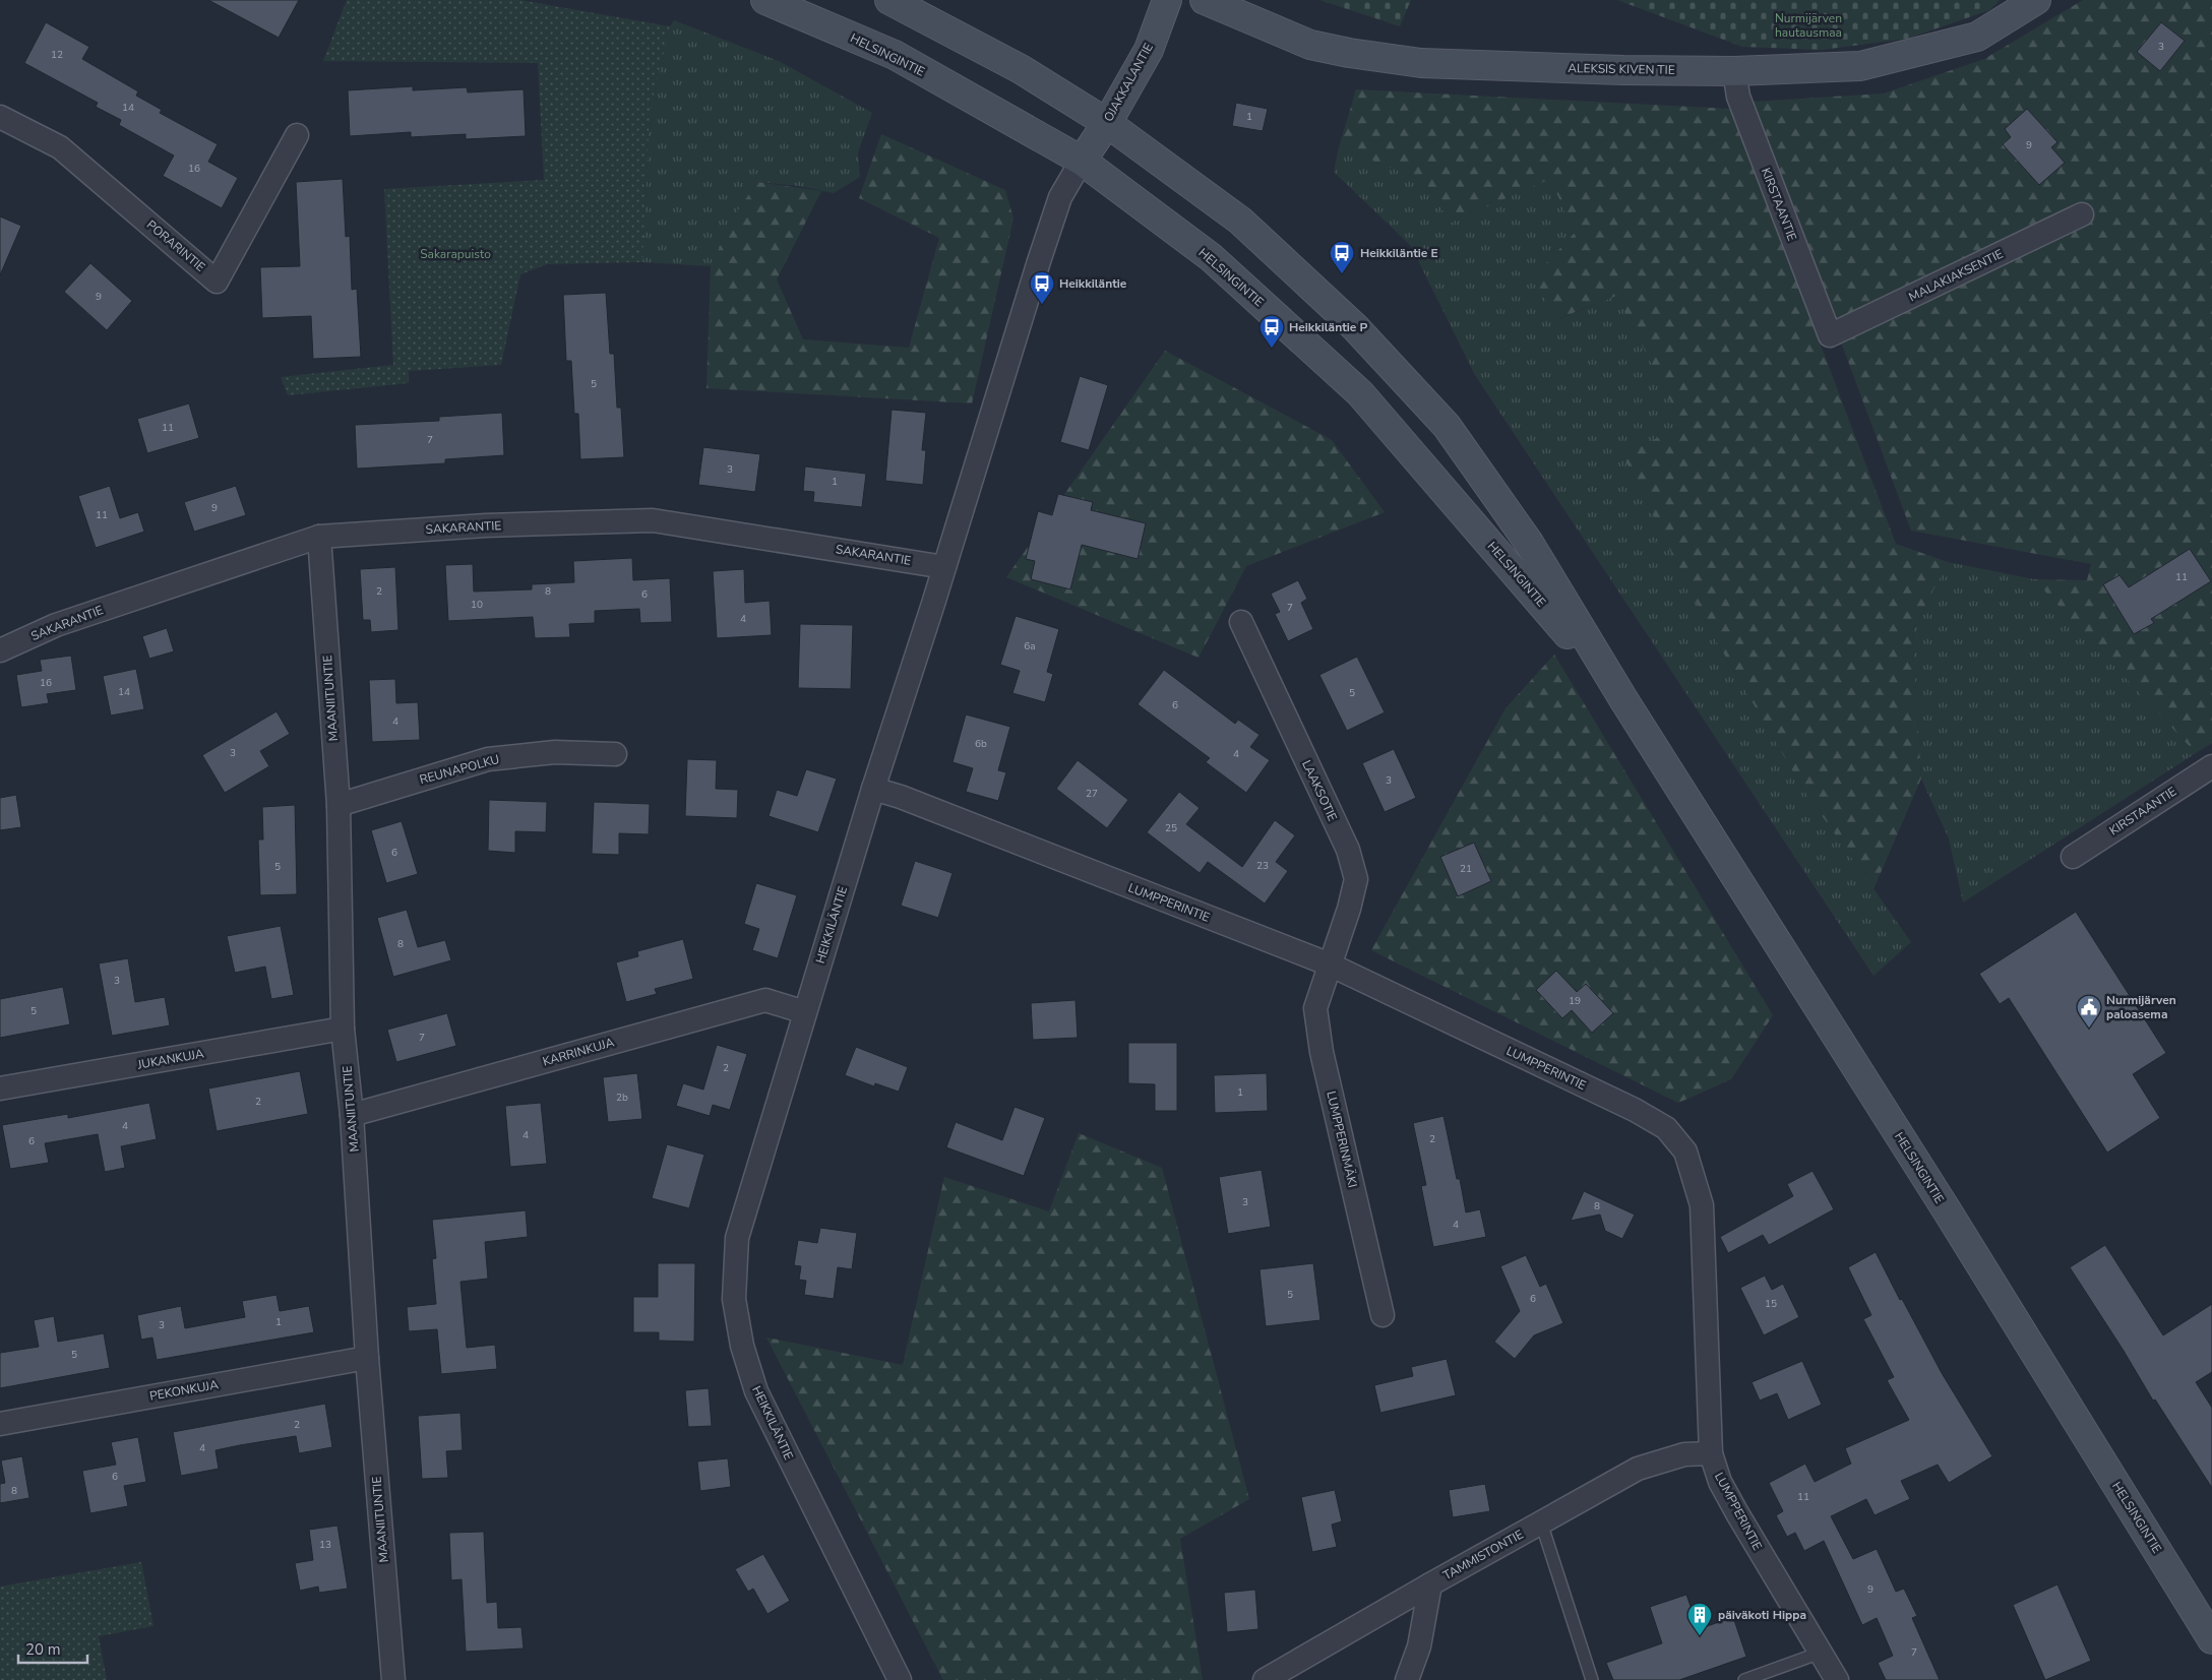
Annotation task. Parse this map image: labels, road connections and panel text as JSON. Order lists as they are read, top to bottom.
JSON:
{
  "streets": {
    "main road": ["HELSINGINTIE", "ALEKSIS KIVEN TIE", "OJAKKALANTIE"],
    "street": [
      "KIRSTAANTIE",
      "PORARINTIE",
      "MALAKIAKSENTIE",
      "SAKARANTIE",
      "MAANIITUNTIE",
      "REUNAPOLKU",
      "LAAKSOTIE",
      "LUMPPERINTIE",
      "HEIKKILÄNTIE",
      "KARRINKUJA",
      "JUKANKUJA",
      "LUMPPERINMÄKI",
      "PEKONKUJA",
      "TAMMISTONTIE"
    ]
  },
  "crossings": [
    ["HELSINGINTIE", "OJAKKALANTIE"],
    ["HELSINGINTIE", "HEIKKILÄNTIE"],
    ["ALEKSIS KIVEN TIE", "KIRSTAANTIE"],
    ["OJAKKALANTIE", "HEIKKILÄNTIE"],
    ["KIRSTAANTIE", "MALAKIAKSENTIE"],
    ["SAKARANTIE", "MAANIITUNTIE"],
    ["SAKARANTIE", "HEIKKILÄNTIE"],
    ["MAANIITUNTIE", "REUNAPOLKU"],
    ["MAANIITUNTIE", "KARRINKUJA"],
    ["MAANIITUNTIE", "JUKANKUJA"],
    ["MAANIITUNTIE", "PEKONKUJA"],
    ["LAAKSOTIE", "LUMPPERINTIE"],
    ["LAAKSOTIE", "LUMPPERINMÄKI"],
    ["LUMPPERINTIE", "HEIKKILÄNTIE"],
    ["LUMPPERINTIE", "LUMPPERINMÄKI"],
    ["LUMPPERINTIE", "TAMMISTONTIE"],
    ["HEIKKILÄNTIE", "KARRINKUJA"]
  ],
  "parks": ["Nurmijärven hautausmaa", "Sakarapuisto"],
  "places": {
    "bus stop": ["Heikkiläntie E", "Heikkiläntie", "Heikkiläntie P"],
    "public building": ["Nurmijärven paloasema"],
    "building": ["päiväkoti Hippa"]
  },
  "house_numbers": [
    "3",
    "12",
    "14",
    "1",
    "9",
    "16",
    "9",
    "5",
    "11",
    "7",
    "3",
    "1",
    "9",
    "11",
    "11",
    "2",
    "8",
    "6",
    "10",
    "7",
    "4",
    "6a",
    "16",
    "14",
    "5",
    "6",
    "4",
    "6b",
    "3",
    "4",
    "3",
    "27",
    "25",
    "6",
    "23",
    "5",
    "21",
    "8",
    "3",
    "19",
    "5",
    "7",
    "2",
    "1",
    "2b",
    "2",
    "4",
    "4",
    "2",
    "6",
    "3",
    "8",
    "4",
    "5",
    "6",
    "15",
    "1",
    "3",
    "5",
    "2",
    "4",
    "6",
    "8",
    "11",
    "13",
    "9",
    "7"
  ],
  "scale_bar": "20 m"
}
